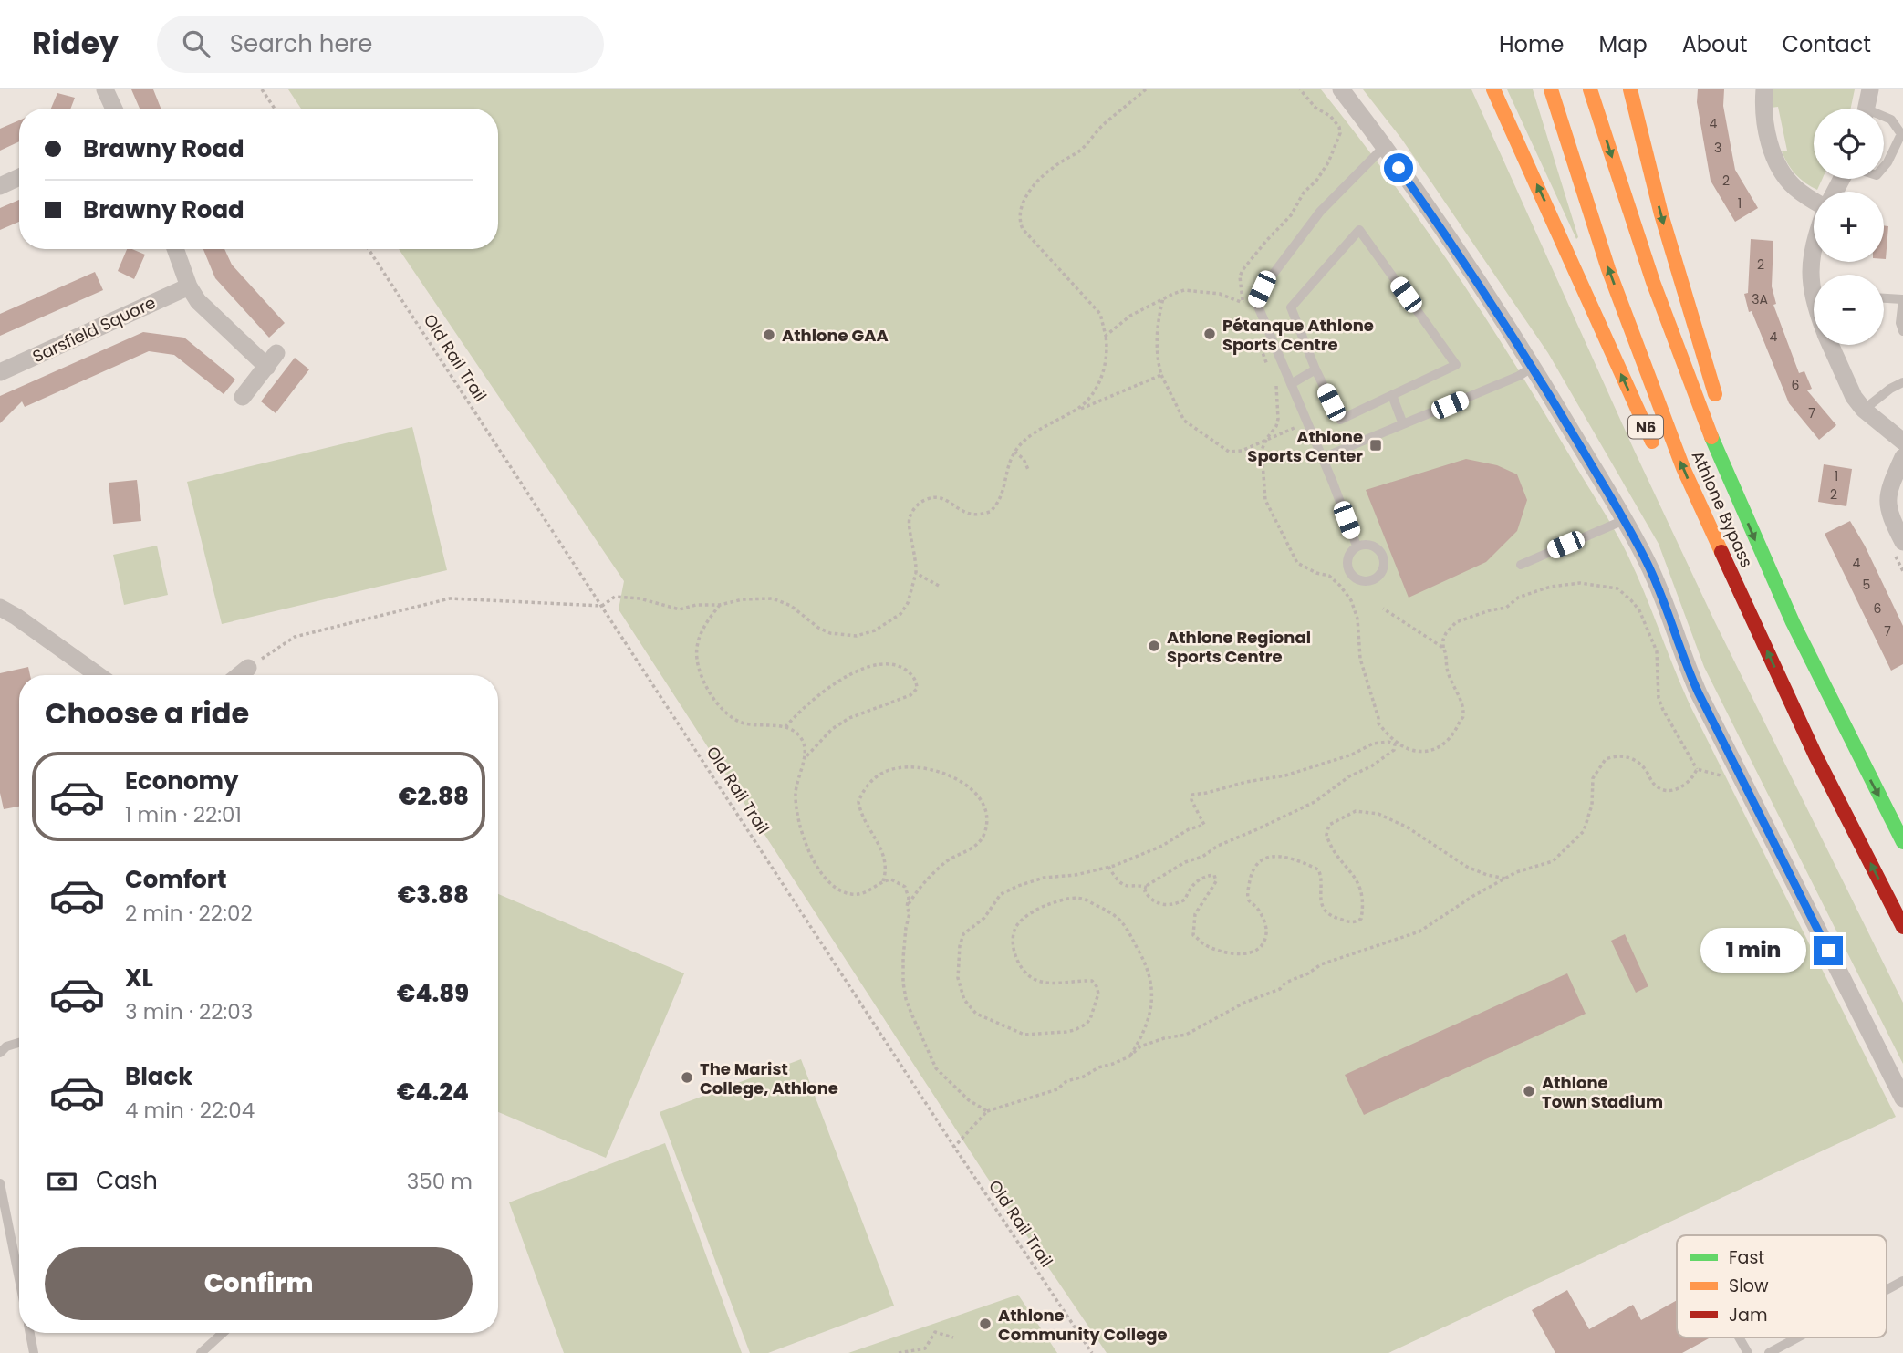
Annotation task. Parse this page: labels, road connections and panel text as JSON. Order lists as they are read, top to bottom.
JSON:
{
  "streets": {
    "highway": ["N6", "Athlone Bypass"],
    "street": ["Sarsfield Square"],
    "path": ["Old Rail Trail"]
  },
  "crossings": [
    ["N6", "Athlone Bypass"]
  ],
  "places": {
    "other": [
      "Pétanque Athlone Sports Centre",
      "Athlone GAA",
      "Athlone Regional Sports Centre",
      "The Marist College, Athlone",
      "Athlone Town Stadium",
      "Athlone Community College"
    ],
    "transit": ["Athlone Sports Center"]
  },
  "house_numbers": [
    "4",
    "3",
    "2",
    "1",
    "2",
    "3A",
    "4",
    "6",
    "7",
    "1",
    "2",
    "4",
    "5",
    "6",
    "7"
  ],
  "legend": ["Fast", "Slow", "Jam"],
  "page": {
    "header": "Ridey",
    "search": "Search here",
    "nav": [
      "Home",
      "Map",
      "About",
      "Contact"
    ],
    "map_buttons": ["+", "−"],
    "banner": ["Brawny Road", "Brawny Road"],
    "heading": "Choose a ride",
    "list": [
      {
        "name": "Economy",
        "note": "1 min · 22:01",
        "value": "€2.88"
      },
      {
        "name": "Comfort",
        "note": "2 min · 22:02",
        "value": "€3.88"
      },
      {
        "name": "XL",
        "note": "3 min · 22:03",
        "value": "€4.89"
      },
      {
        "name": "Black",
        "note": "4 min · 22:04",
        "value": "€4.24"
      }
    ],
    "bubble": "1 min",
    "pay": ["Cash", "350 m"],
    "buttons": "Confirm"
  }
}
